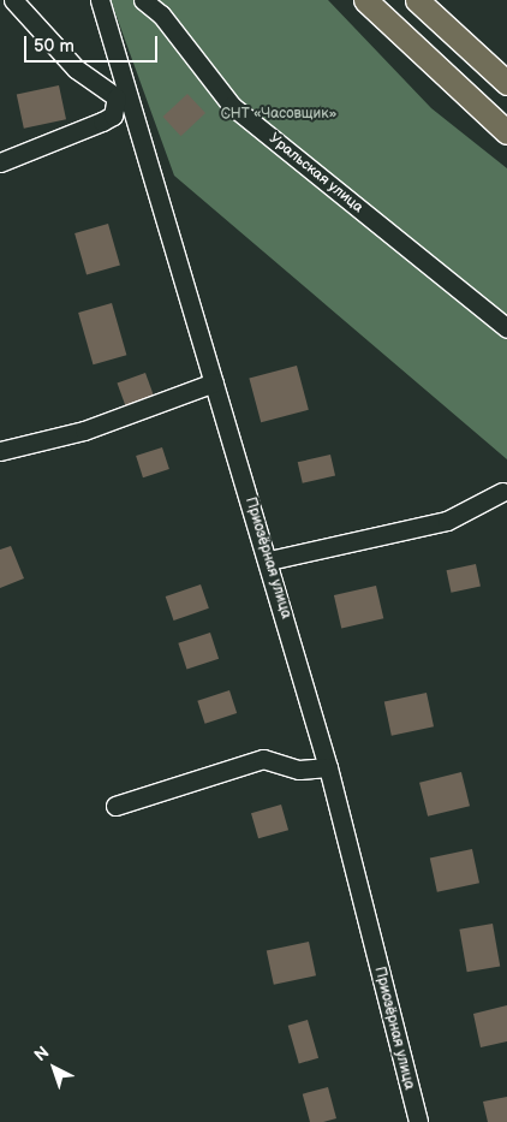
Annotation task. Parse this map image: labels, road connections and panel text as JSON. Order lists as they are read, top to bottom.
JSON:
{
  "streets": {
    "street": ["Уральская улица", "Приозёрная улица"]
  },
  "parks": ["СНТ «Часовщик»"],
  "scale_bar": "50 m",
  "north": "top left"
}
